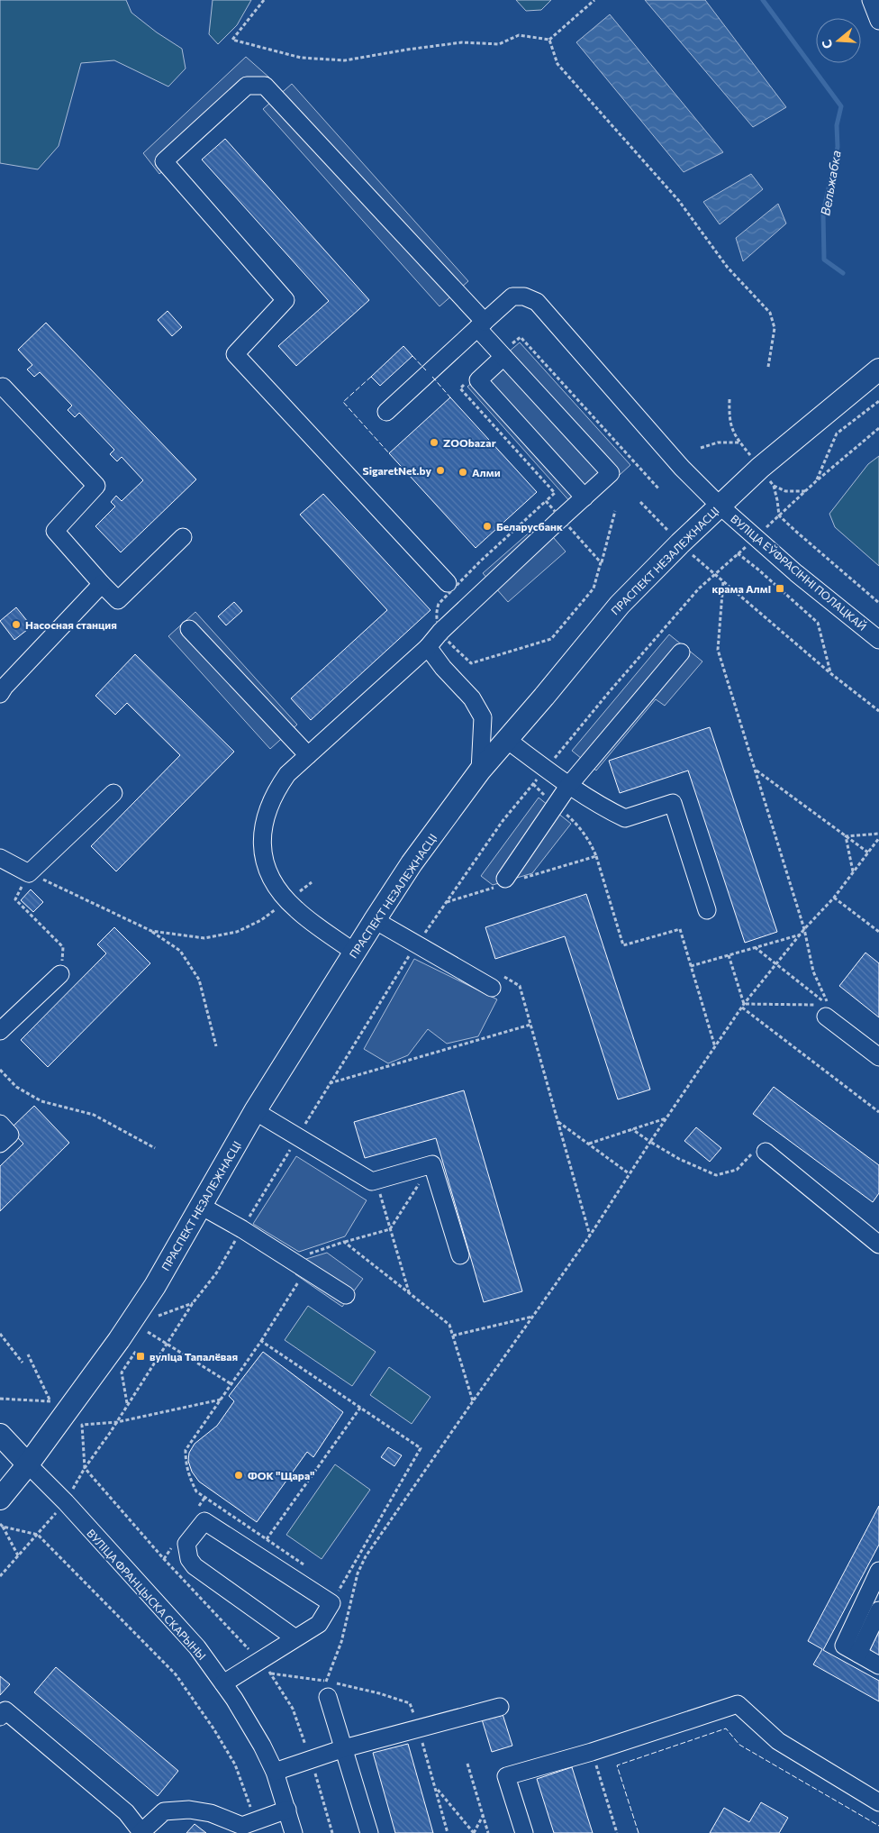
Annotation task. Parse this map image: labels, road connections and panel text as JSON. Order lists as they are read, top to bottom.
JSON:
{
  "streets": {
    "main road": ["ПРАСПЕКТ НЕЗАЛЕЖНАСЦІ"],
    "street": ["ВУЛІЦА ЕЎФРАСІННІ ПОЛАЦКАЙ", "ВУЛІЦА ФРАНЦЫСКА СКАРЫНЫ"]
  },
  "crossings": [
    ["ПРАСПЕКТ НЕЗАЛЕЖНАСЦІ", "ВУЛІЦА ЕЎФРАСІННІ ПОЛАЦКАЙ"],
    ["ПРАСПЕКТ НЕЗАЛЕЖНАСЦІ", "ВУЛІЦА ФРАНЦЫСКА СКАРЫНЫ"]
  ],
  "water": ["Вельжабка"],
  "places": {
    "other": [
      "ZOObazar",
      "SigaretNet.by",
      "Алми",
      "Беларусбанк",
      "Насосная станция",
      "ФОК \"Щара\""
    ],
    "transit": ["крама Алмі", "вуліца Тапалёвая"]
  },
  "north": "left"
}
